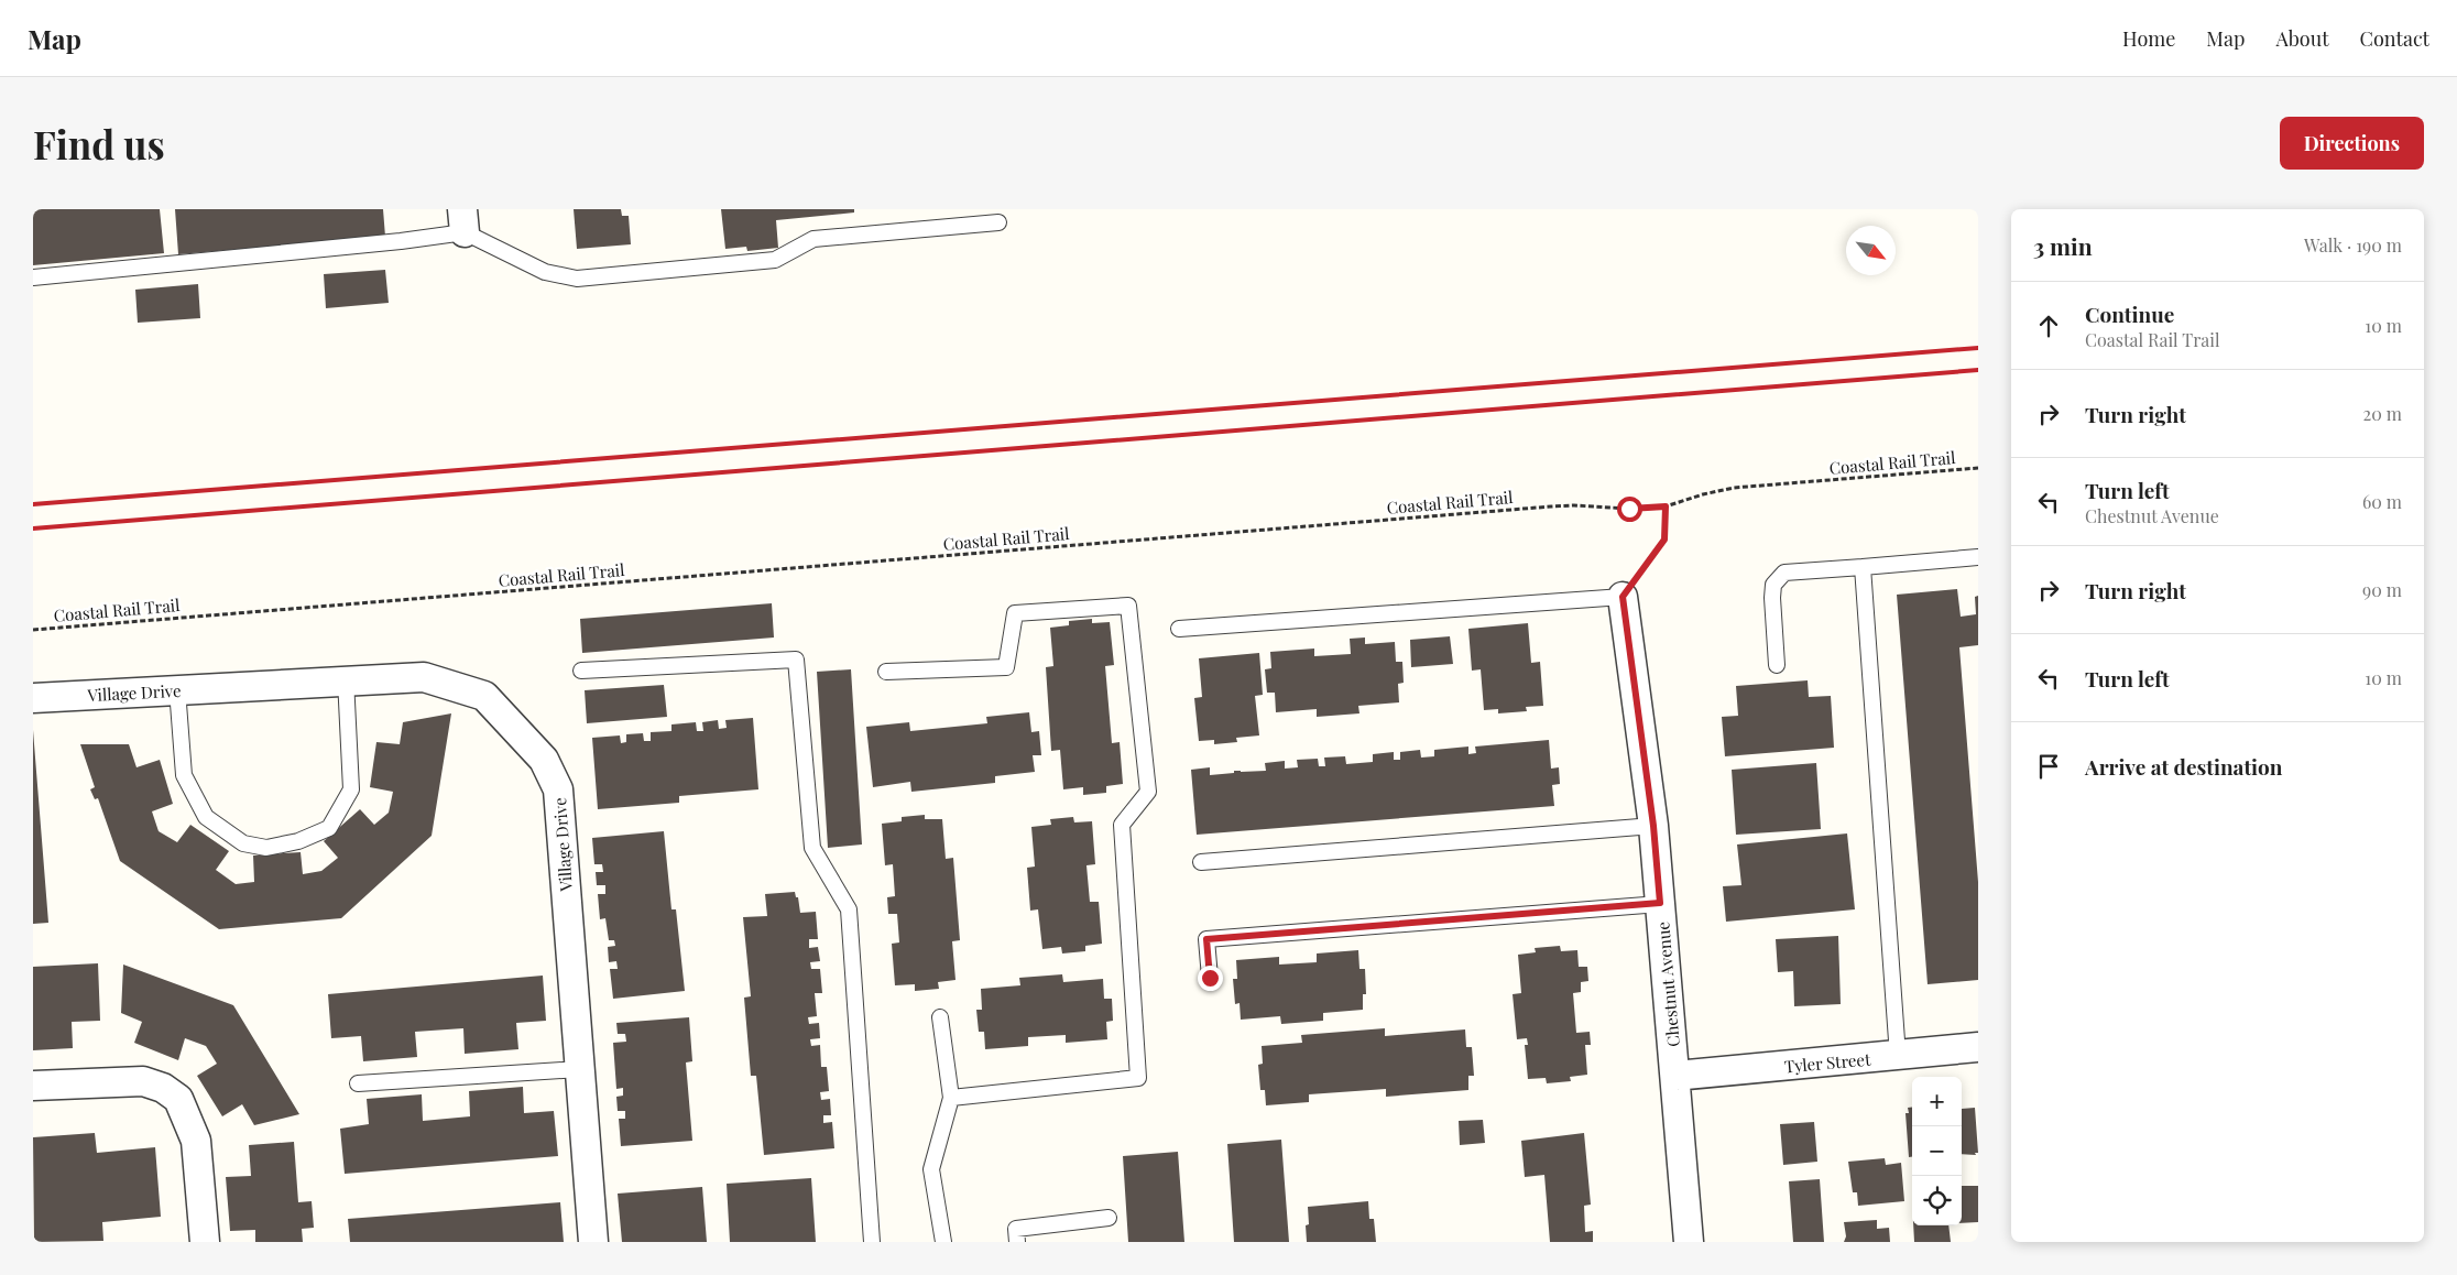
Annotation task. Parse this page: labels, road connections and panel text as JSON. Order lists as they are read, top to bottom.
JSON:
{
  "streets": {
    "street": ["Village Drive", "Chestnut Avenue", "Tyler Street"],
    "path": ["Coastal Rail Trail"]
  },
  "crossings": [
    ["Chestnut Avenue", "Tyler Street"]
  ],
  "north": "bottom right",
  "page": {
    "header": "Map",
    "nav": [
      "Home",
      "Map",
      "About",
      "Contact"
    ],
    "buttons": "Directions",
    "title": "Find us",
    "heading": ["3 min", "Walk · 190 m"],
    "list": [
      ["Continue", "Coastal Rail Trail", "10 m"],
      ["Turn right", "20 m"],
      ["Turn left", "Chestnut Avenue", "60 m"],
      ["Turn right", "90 m"],
      ["Turn left", "10 m"],
      "Arrive at destination"
    ],
    "map_buttons": ["+", "−"]
  }
}
